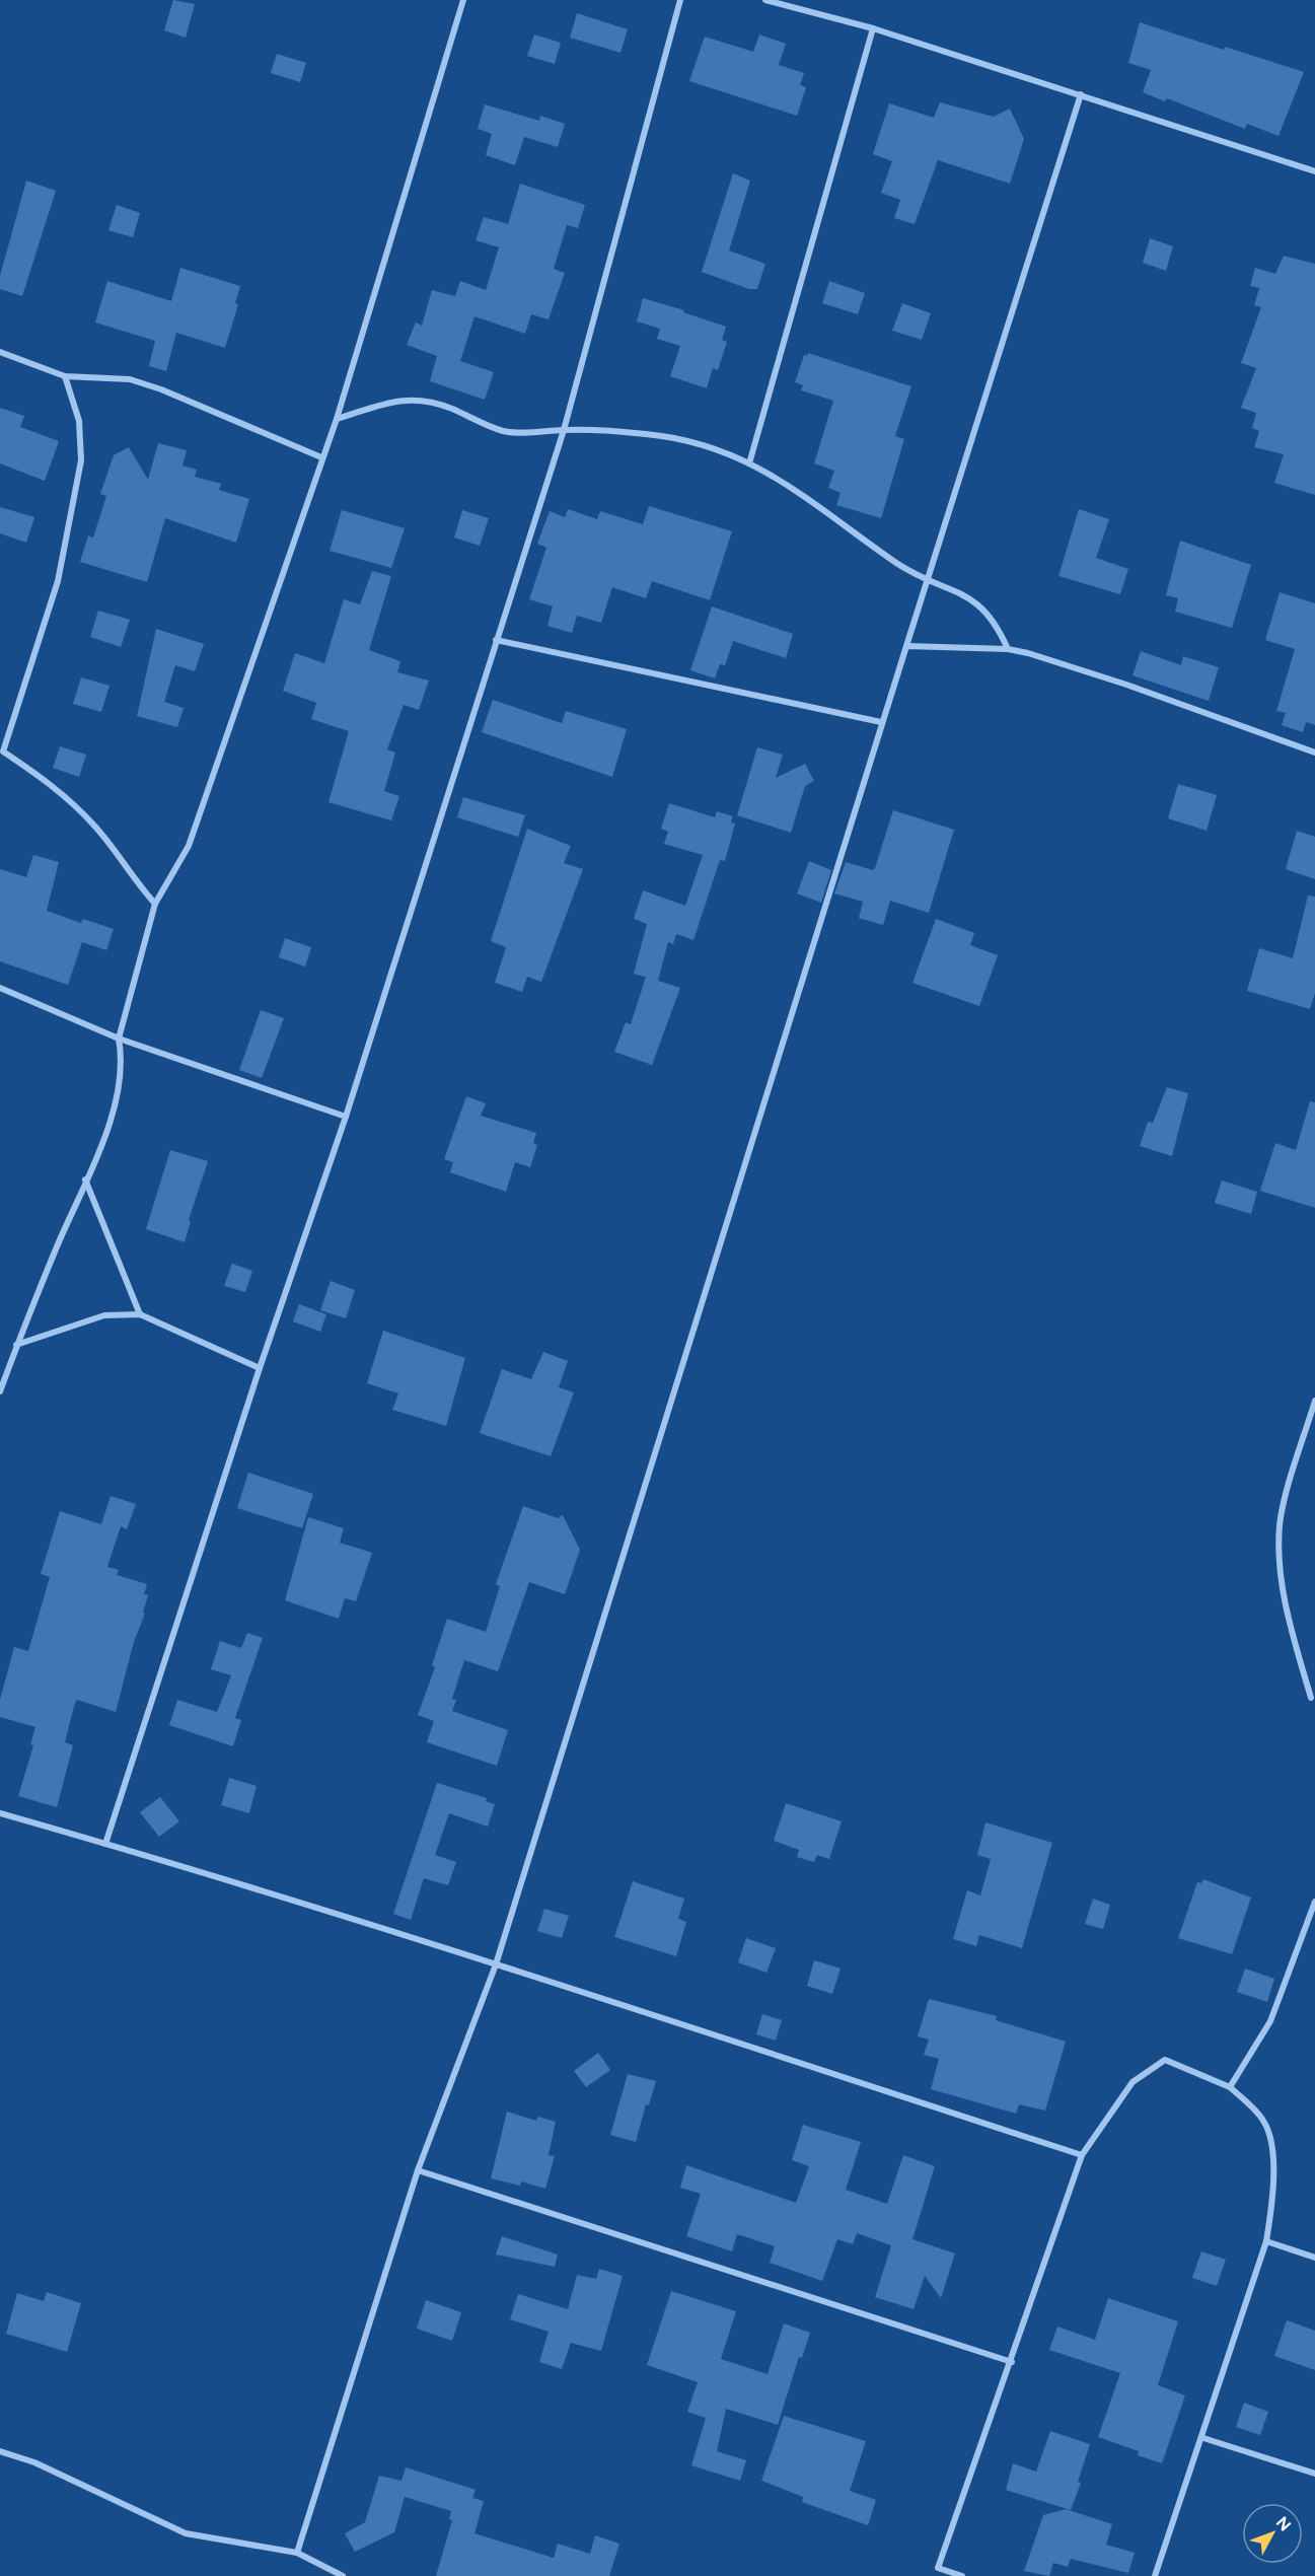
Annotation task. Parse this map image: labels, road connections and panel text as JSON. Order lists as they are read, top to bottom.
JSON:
{
  "north": "top right"
}
